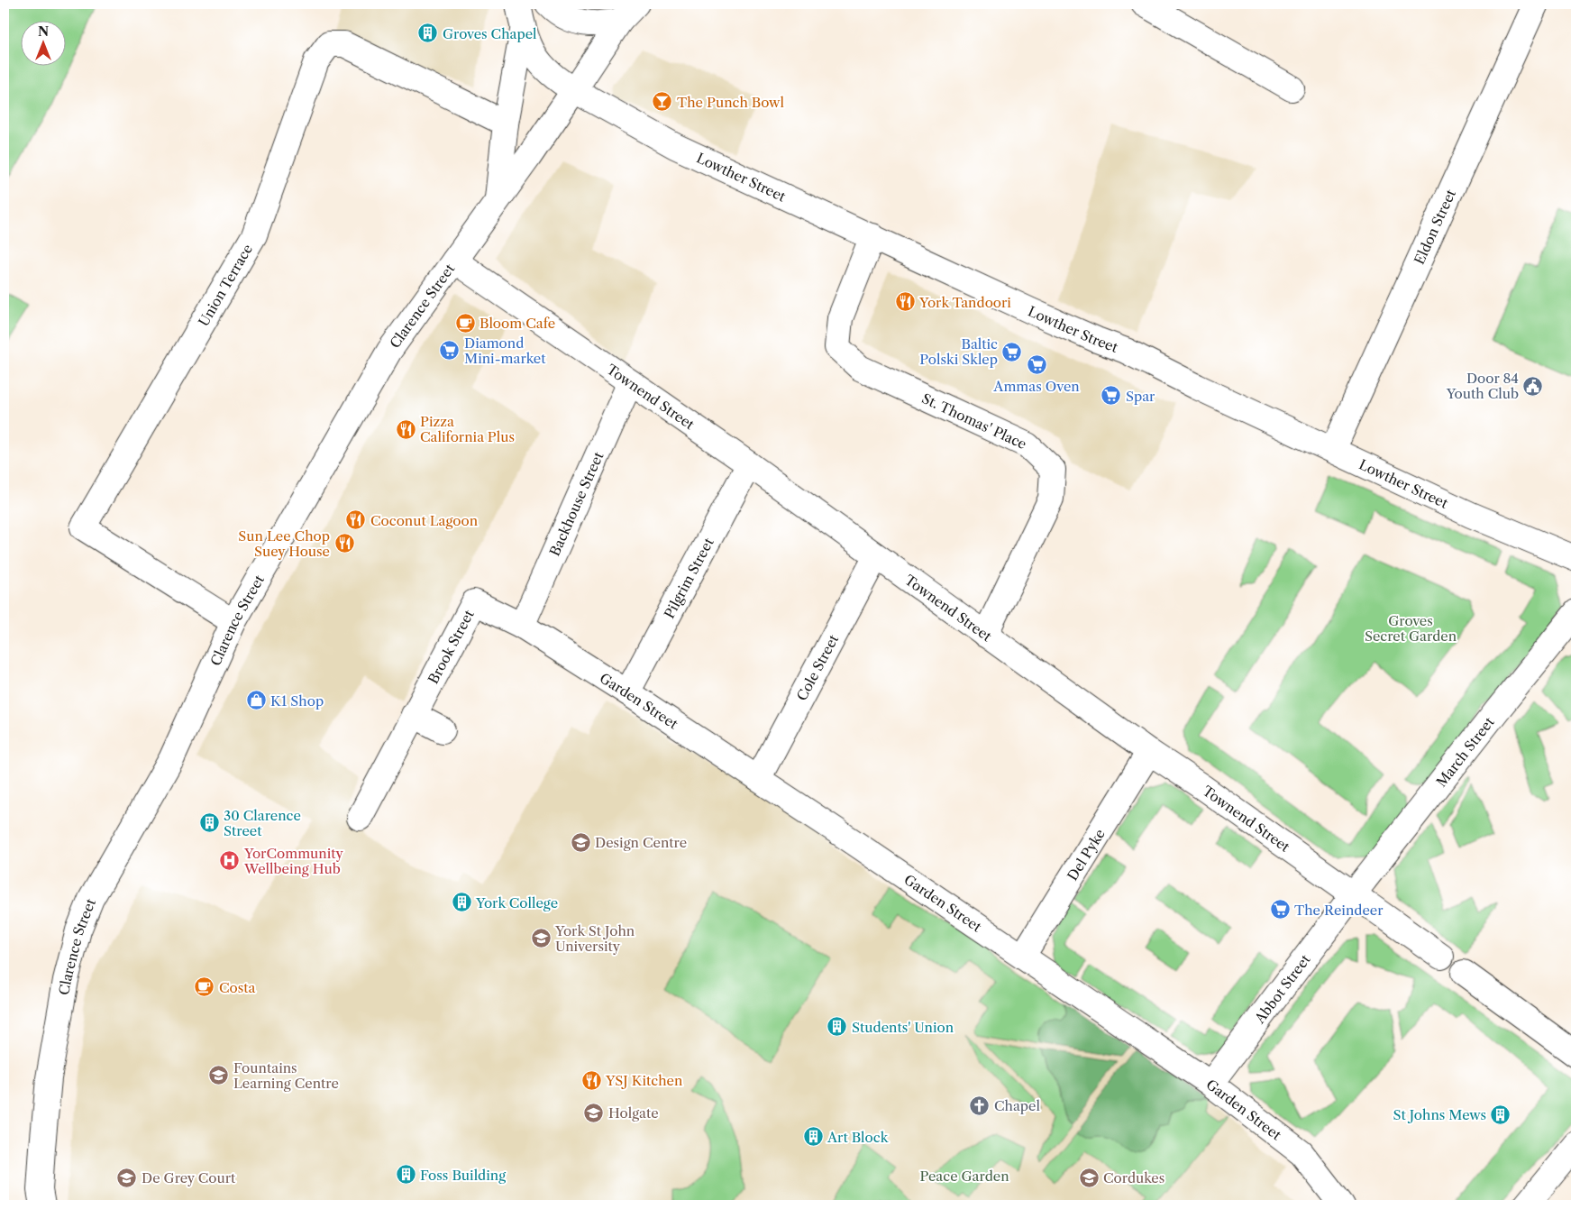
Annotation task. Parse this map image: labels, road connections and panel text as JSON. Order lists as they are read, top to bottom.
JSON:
{
  "streets": {
    "street": [
      "Lowther Street",
      "Eldon Street",
      "Union Terrace",
      "Clarence Street",
      "Townend Street",
      "St. Thomas' Place",
      "Backhouse Street",
      "Pilgrim Street",
      "Brook Street",
      "Cole Street",
      "Garden Street",
      "March Street",
      "Del Pyke",
      "Abbot Street"
    ]
  },
  "crossings": [
    ["Lowther Street", "Eldon Street"],
    ["Lowther Street", "Clarence Street"],
    ["Lowther Street", "St. Thomas' Place"],
    ["Union Terrace", "Clarence Street"],
    ["Clarence Street", "Townend Street"],
    ["Townend Street", "St. Thomas' Place"],
    ["Townend Street", "Backhouse Street"],
    ["Townend Street", "Pilgrim Street"],
    ["Townend Street", "Cole Street"],
    ["Townend Street", "March Street"],
    ["Townend Street", "Del Pyke"],
    ["Townend Street", "Abbot Street"],
    ["Backhouse Street", "Brook Street"],
    ["Backhouse Street", "Garden Street"],
    ["Pilgrim Street", "Garden Street"],
    ["Brook Street", "Garden Street"],
    ["Cole Street", "Garden Street"],
    ["Garden Street", "Del Pyke"],
    ["Garden Street", "Abbot Street"],
    ["March Street", "Abbot Street"]
  ],
  "parks": ["Groves Secret Garden", "Peace Garden"],
  "places": {
    "building": [
      "Groves Chapel",
      "30 Clarence Street",
      "York College",
      "Students' Union",
      "St Johns Mews",
      "Art Block",
      "Foss Building"
    ],
    "bar": ["The Punch Bowl"],
    "restaurant": [
      "York Tandoori",
      "Pizza California Plus",
      "Coconut Lagoon",
      "Sun Lee Chop Suey House",
      "YSJ Kitchen"
    ],
    "cafe": ["Bloom Cafe", "Costa"],
    "supermarket": [
      "Diamond Mini-market",
      "Baltic Polski Sklep",
      "Ammas Oven",
      "Spar",
      "The Reindeer"
    ],
    "public building": ["Door 84 Youth Club"],
    "shop": ["K1 Shop"],
    "school or university": [
      "Design Centre",
      "York St John University",
      "Fountains Learning Centre",
      "Holgate",
      "De Grey Court",
      "Cordukes"
    ],
    "hospital": ["YorCommunity Wellbeing Hub"],
    "church": ["Chapel"]
  },
  "north": "top"
}
